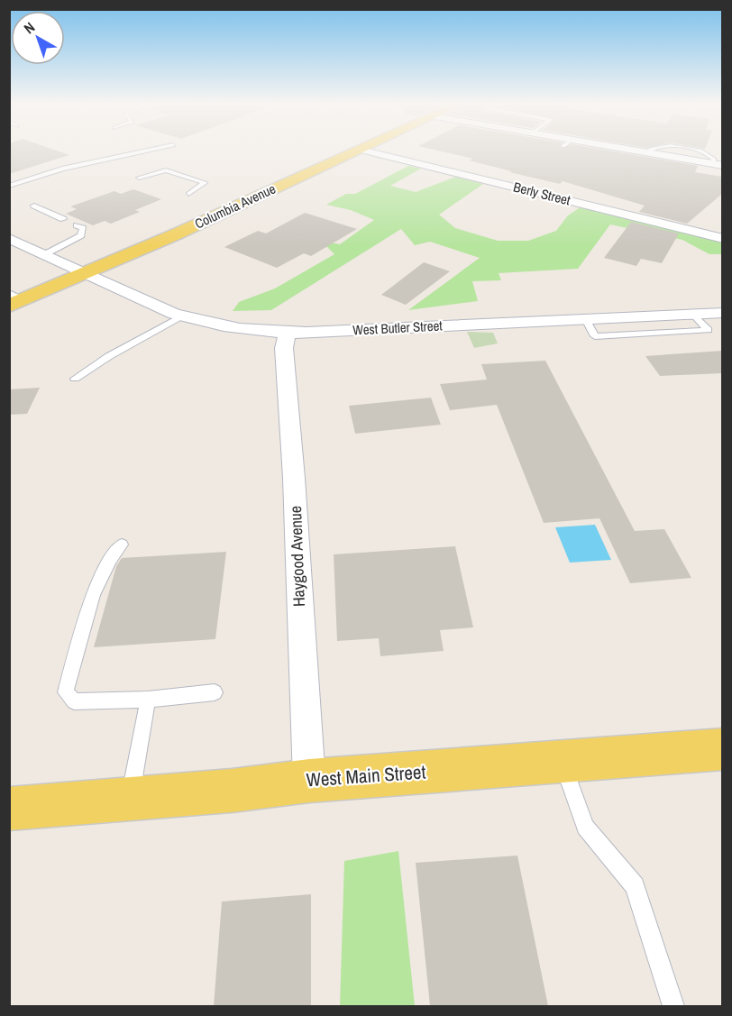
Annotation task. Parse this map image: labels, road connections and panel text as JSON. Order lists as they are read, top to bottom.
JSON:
{
  "streets": {
    "main road": ["Columbia Avenue", "West Main Street"],
    "street": ["Berly Street", "West Butler Street", "Haygood Avenue"]
  },
  "crossings": [
    ["Columbia Avenue", "West Butler Street"],
    ["West Butler Street", "Haygood Avenue"],
    ["Haygood Avenue", "West Main Street"]
  ],
  "north": "top left"
}
